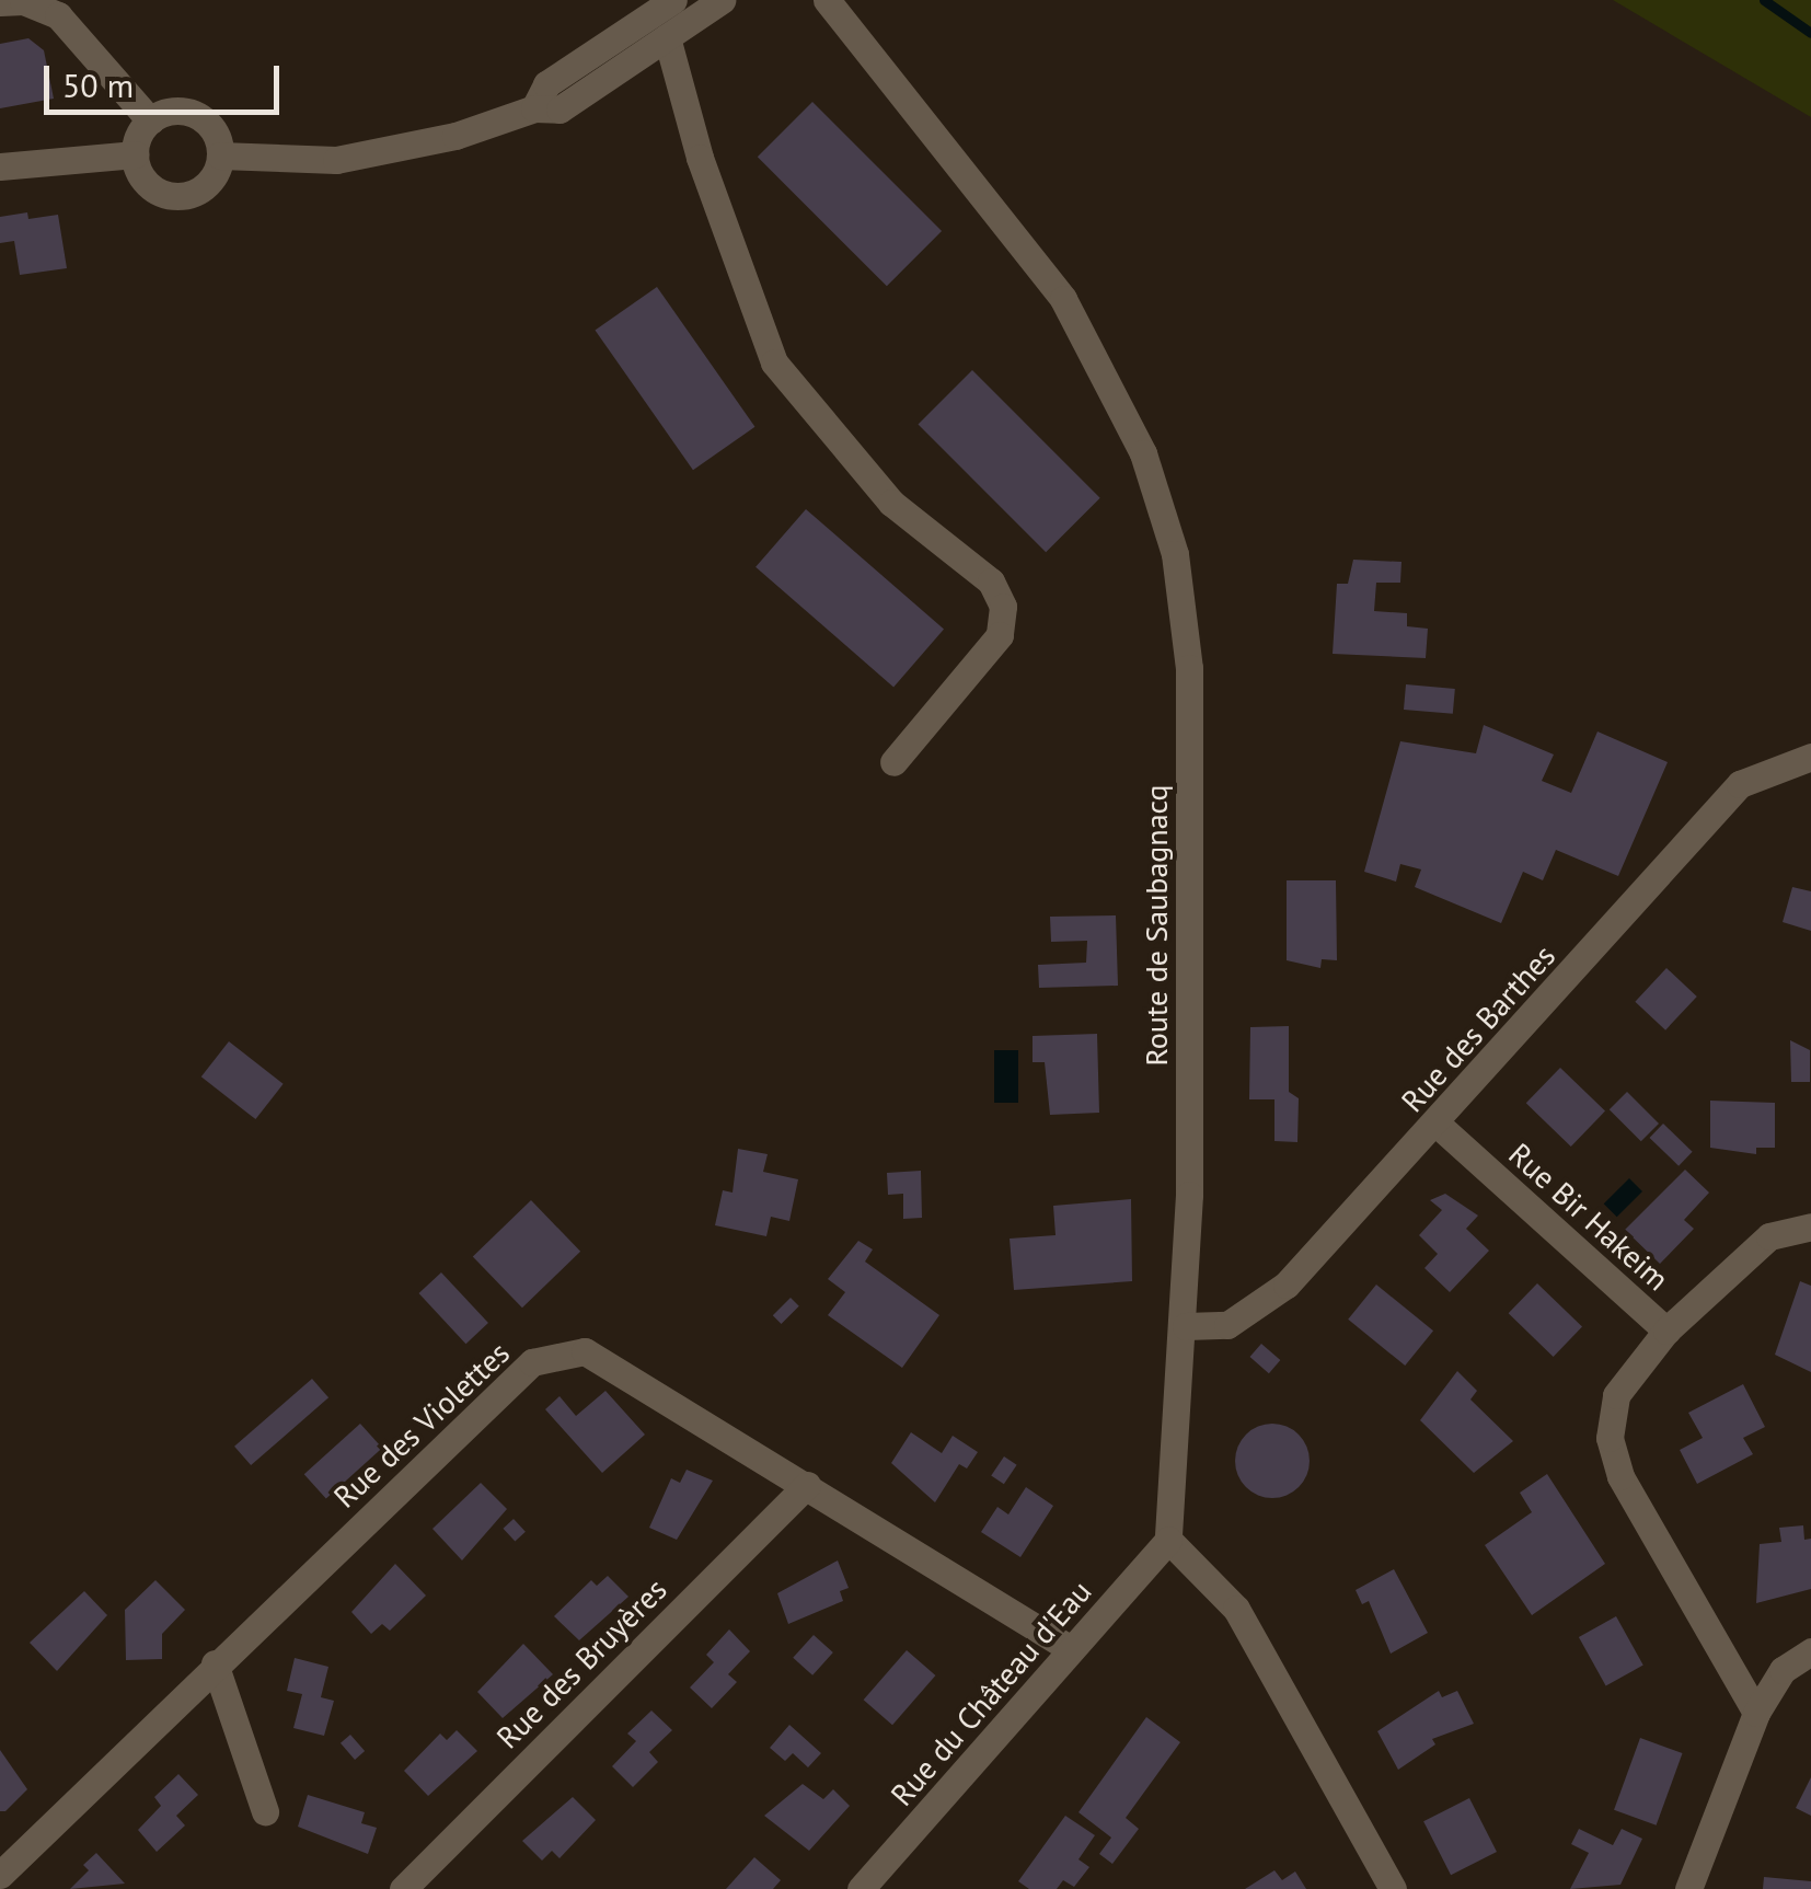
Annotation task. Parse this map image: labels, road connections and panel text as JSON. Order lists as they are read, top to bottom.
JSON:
{
  "streets": {
    "street": [
      "Route de Saubagnacq",
      "Rue des Barthes",
      "Rue Bir Hakeim",
      "Rue des Violettes",
      "Rue des Bruyères",
      "Rue du Château d'Eau"
    ]
  },
  "crossings": [
    ["Route de Saubagnacq", "Rue des Barthes"],
    ["Route de Saubagnacq", "Rue du Château d'Eau"],
    ["Rue des Barthes", "Rue Bir Hakeim"],
    ["Rue des Violettes", "Rue des Bruyères"],
    ["Rue des Violettes", "Rue du Château d'Eau"]
  ],
  "scale_bar": "50 m"
}
